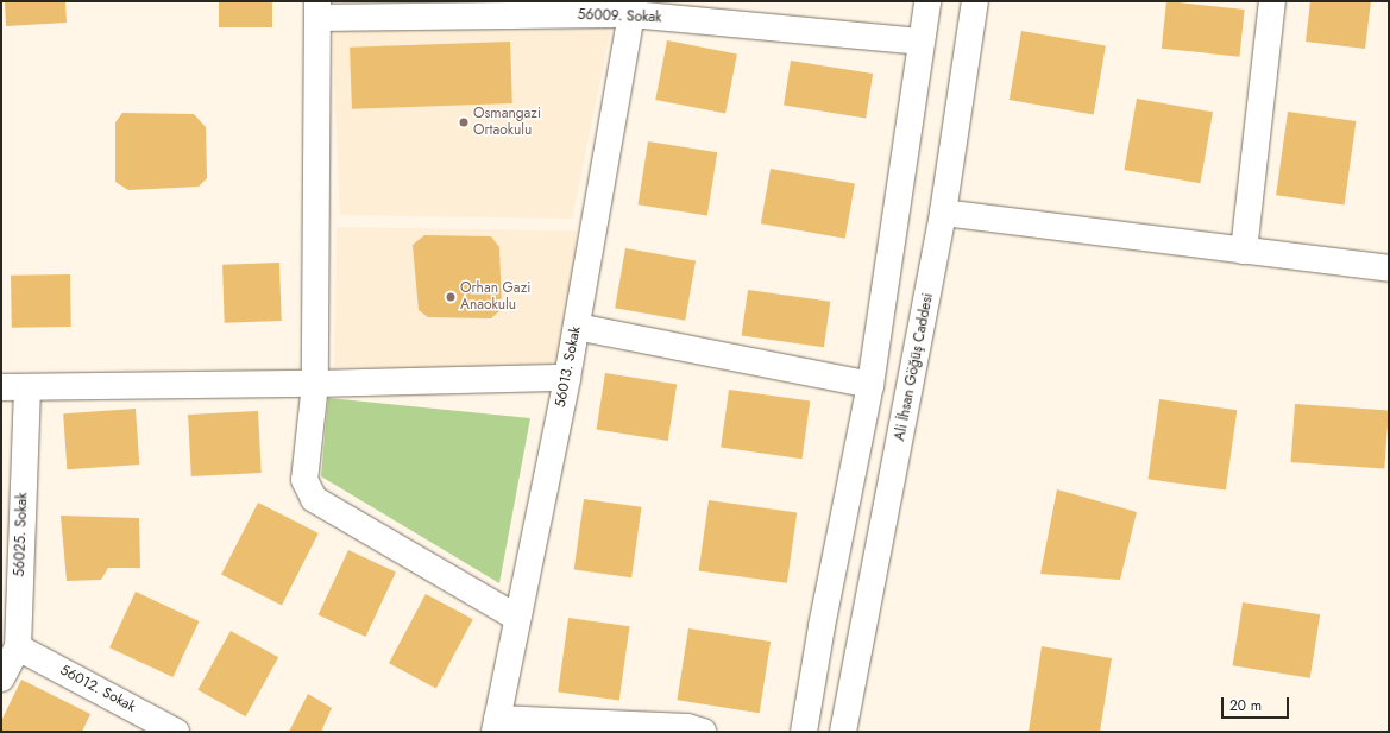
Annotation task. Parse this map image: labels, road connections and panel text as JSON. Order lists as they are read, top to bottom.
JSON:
{
  "streets": {
    "street": [
      "56009. Sokak",
      "56013. Sokak",
      "Ali İhsan Göğüş Caddesi",
      "56025. Sokak",
      "56012. Sokak"
    ]
  },
  "crossings": [
    ["56009. Sokak", "56013. Sokak"],
    ["56025. Sokak", "56012. Sokak"]
  ],
  "places": ["Osmangazi Ortaokulu", "Orhan Gazi Anaokulu"],
  "scale_bar": "20 m"
}
